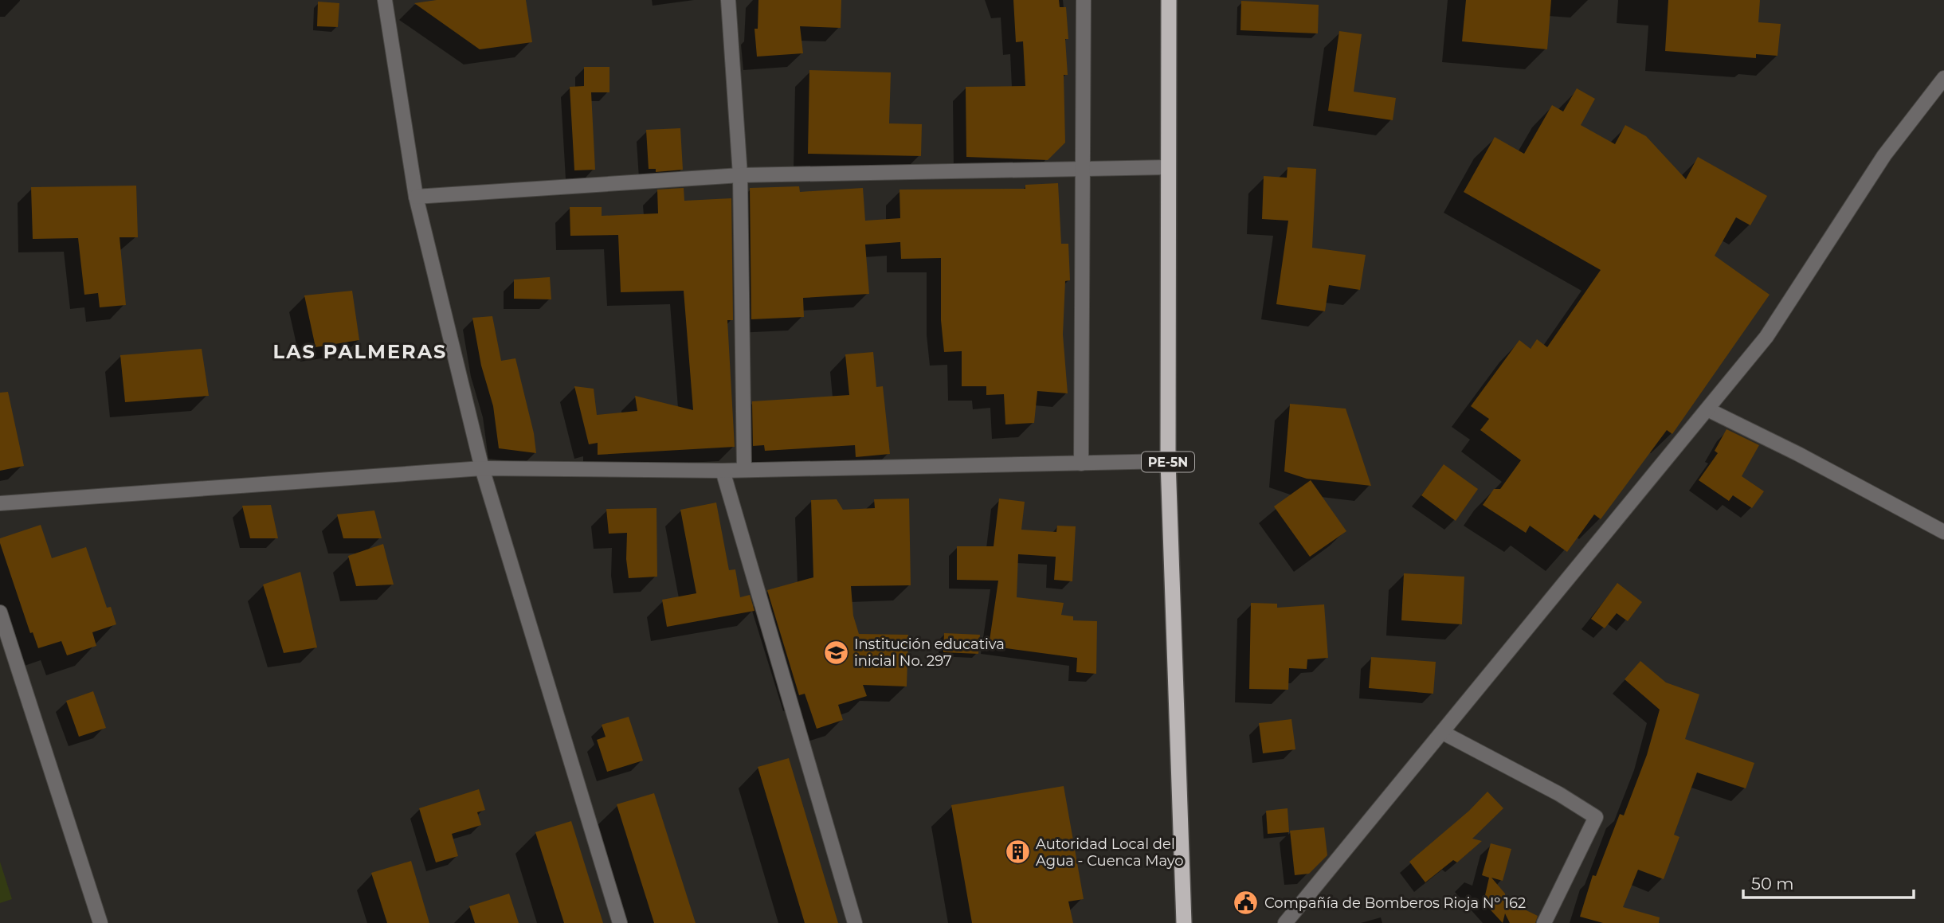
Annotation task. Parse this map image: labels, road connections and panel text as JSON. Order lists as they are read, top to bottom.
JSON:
{
  "streets": {
    "highway": ["PE-5N"]
  },
  "districts": ["LAS PALMERAS"],
  "places": {
    "school or university": ["Institución educativa inicial No. 297"],
    "building": ["Autoridad Local del Agua - Cuenca Mayo"],
    "public building": ["Compañía de Bomberos Rioja Nº 162"]
  },
  "scale_bar": "50 m"
}
